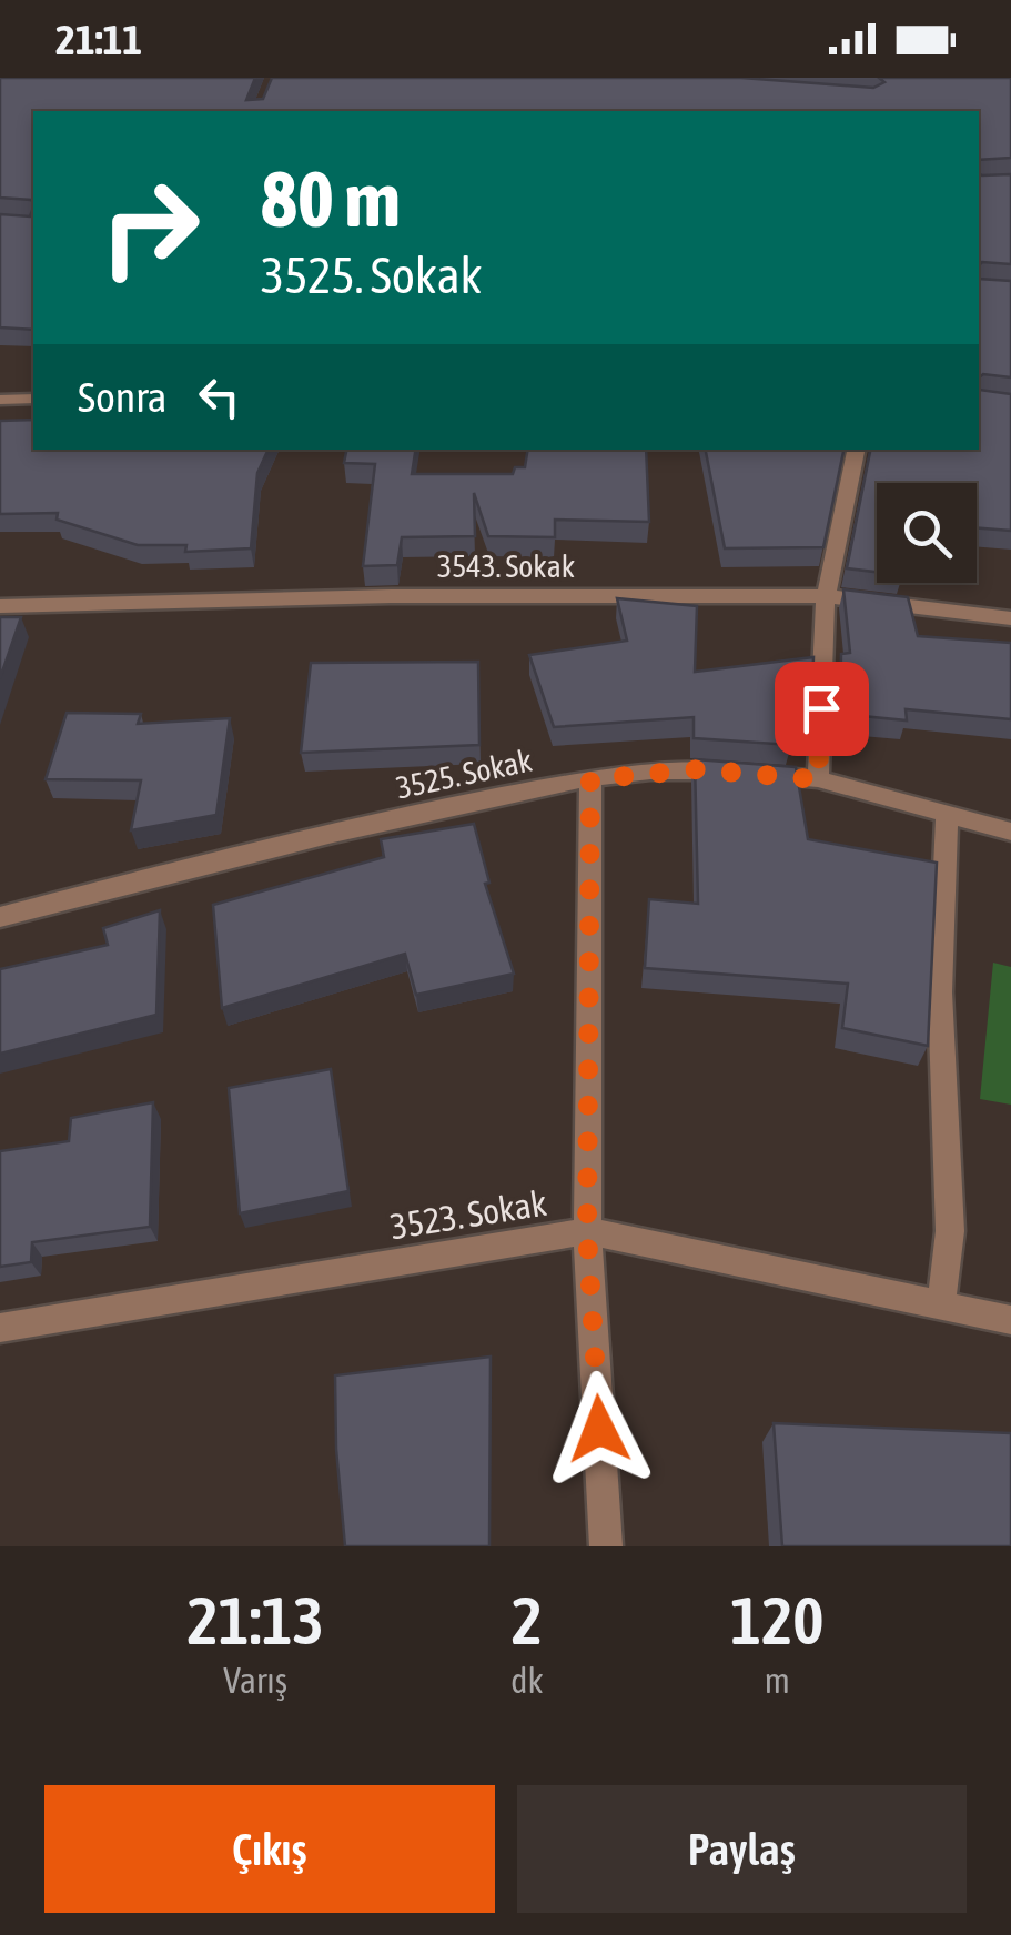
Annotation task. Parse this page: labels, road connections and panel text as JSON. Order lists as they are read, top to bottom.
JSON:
{
  "streets": {
    "street": ["3543. Sokak", "3525. Sokak", "3523. Sokak"]
  },
  "page": {
    "status": "21:11",
    "turn": ["80 m", "3525. Sokak"],
    "then": "Sonra",
    "eta": [
      "21:13",
      "Varış",
      "2",
      "dk",
      "120",
      "m"
    ],
    "buttons": ["Çıkış", "Paylaş"]
  }
}
